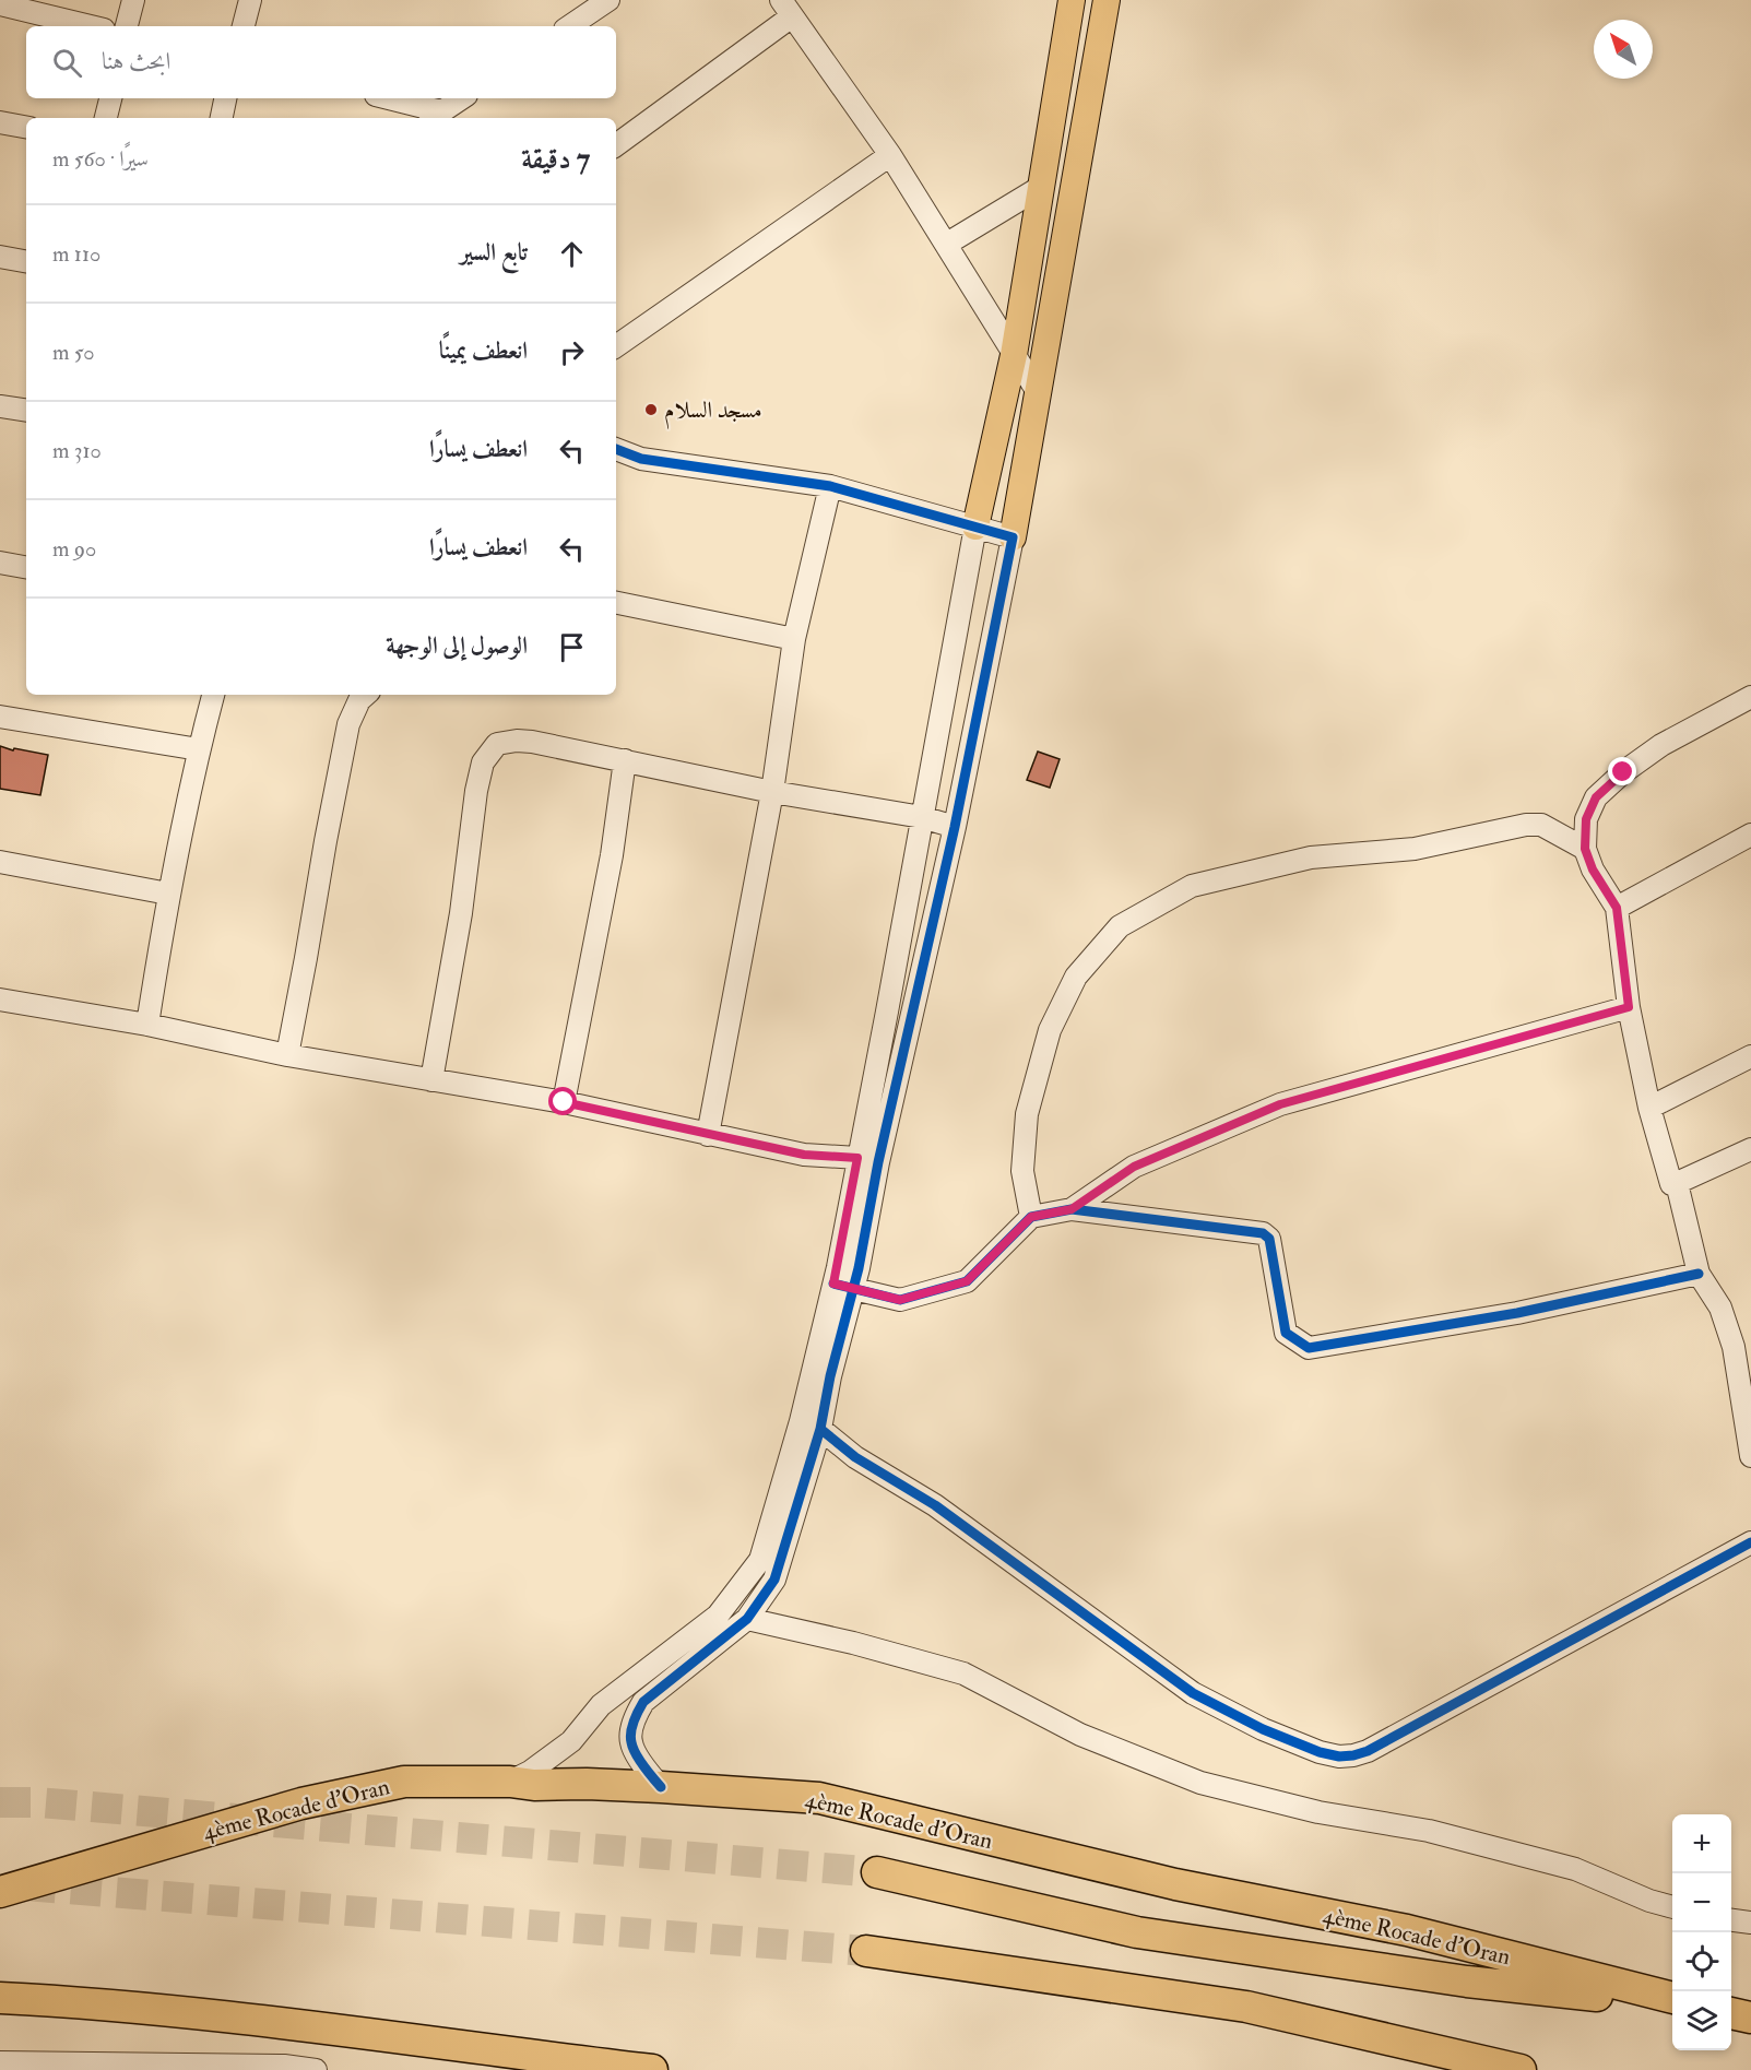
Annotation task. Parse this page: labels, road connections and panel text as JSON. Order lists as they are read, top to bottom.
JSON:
{
  "streets": {
    "highway": ["4ème Rocade d'Oran"]
  },
  "places": ["مسجد السلام"],
  "north": "top left",
  "page": {
    "search": "ابحث هنا",
    "heading": ["7 دقيقة", "سيرًا · 560 m"],
    "list": [
      ["تابع السير", "110 m"],
      ["انعطف يمينًا", "50 m"],
      ["انعطف يسارًا", "310 m"],
      ["انعطف يسارًا", "90 m"],
      "الوصول إلى الوجهة"
    ],
    "map_buttons": ["+", "−"]
  }
}
